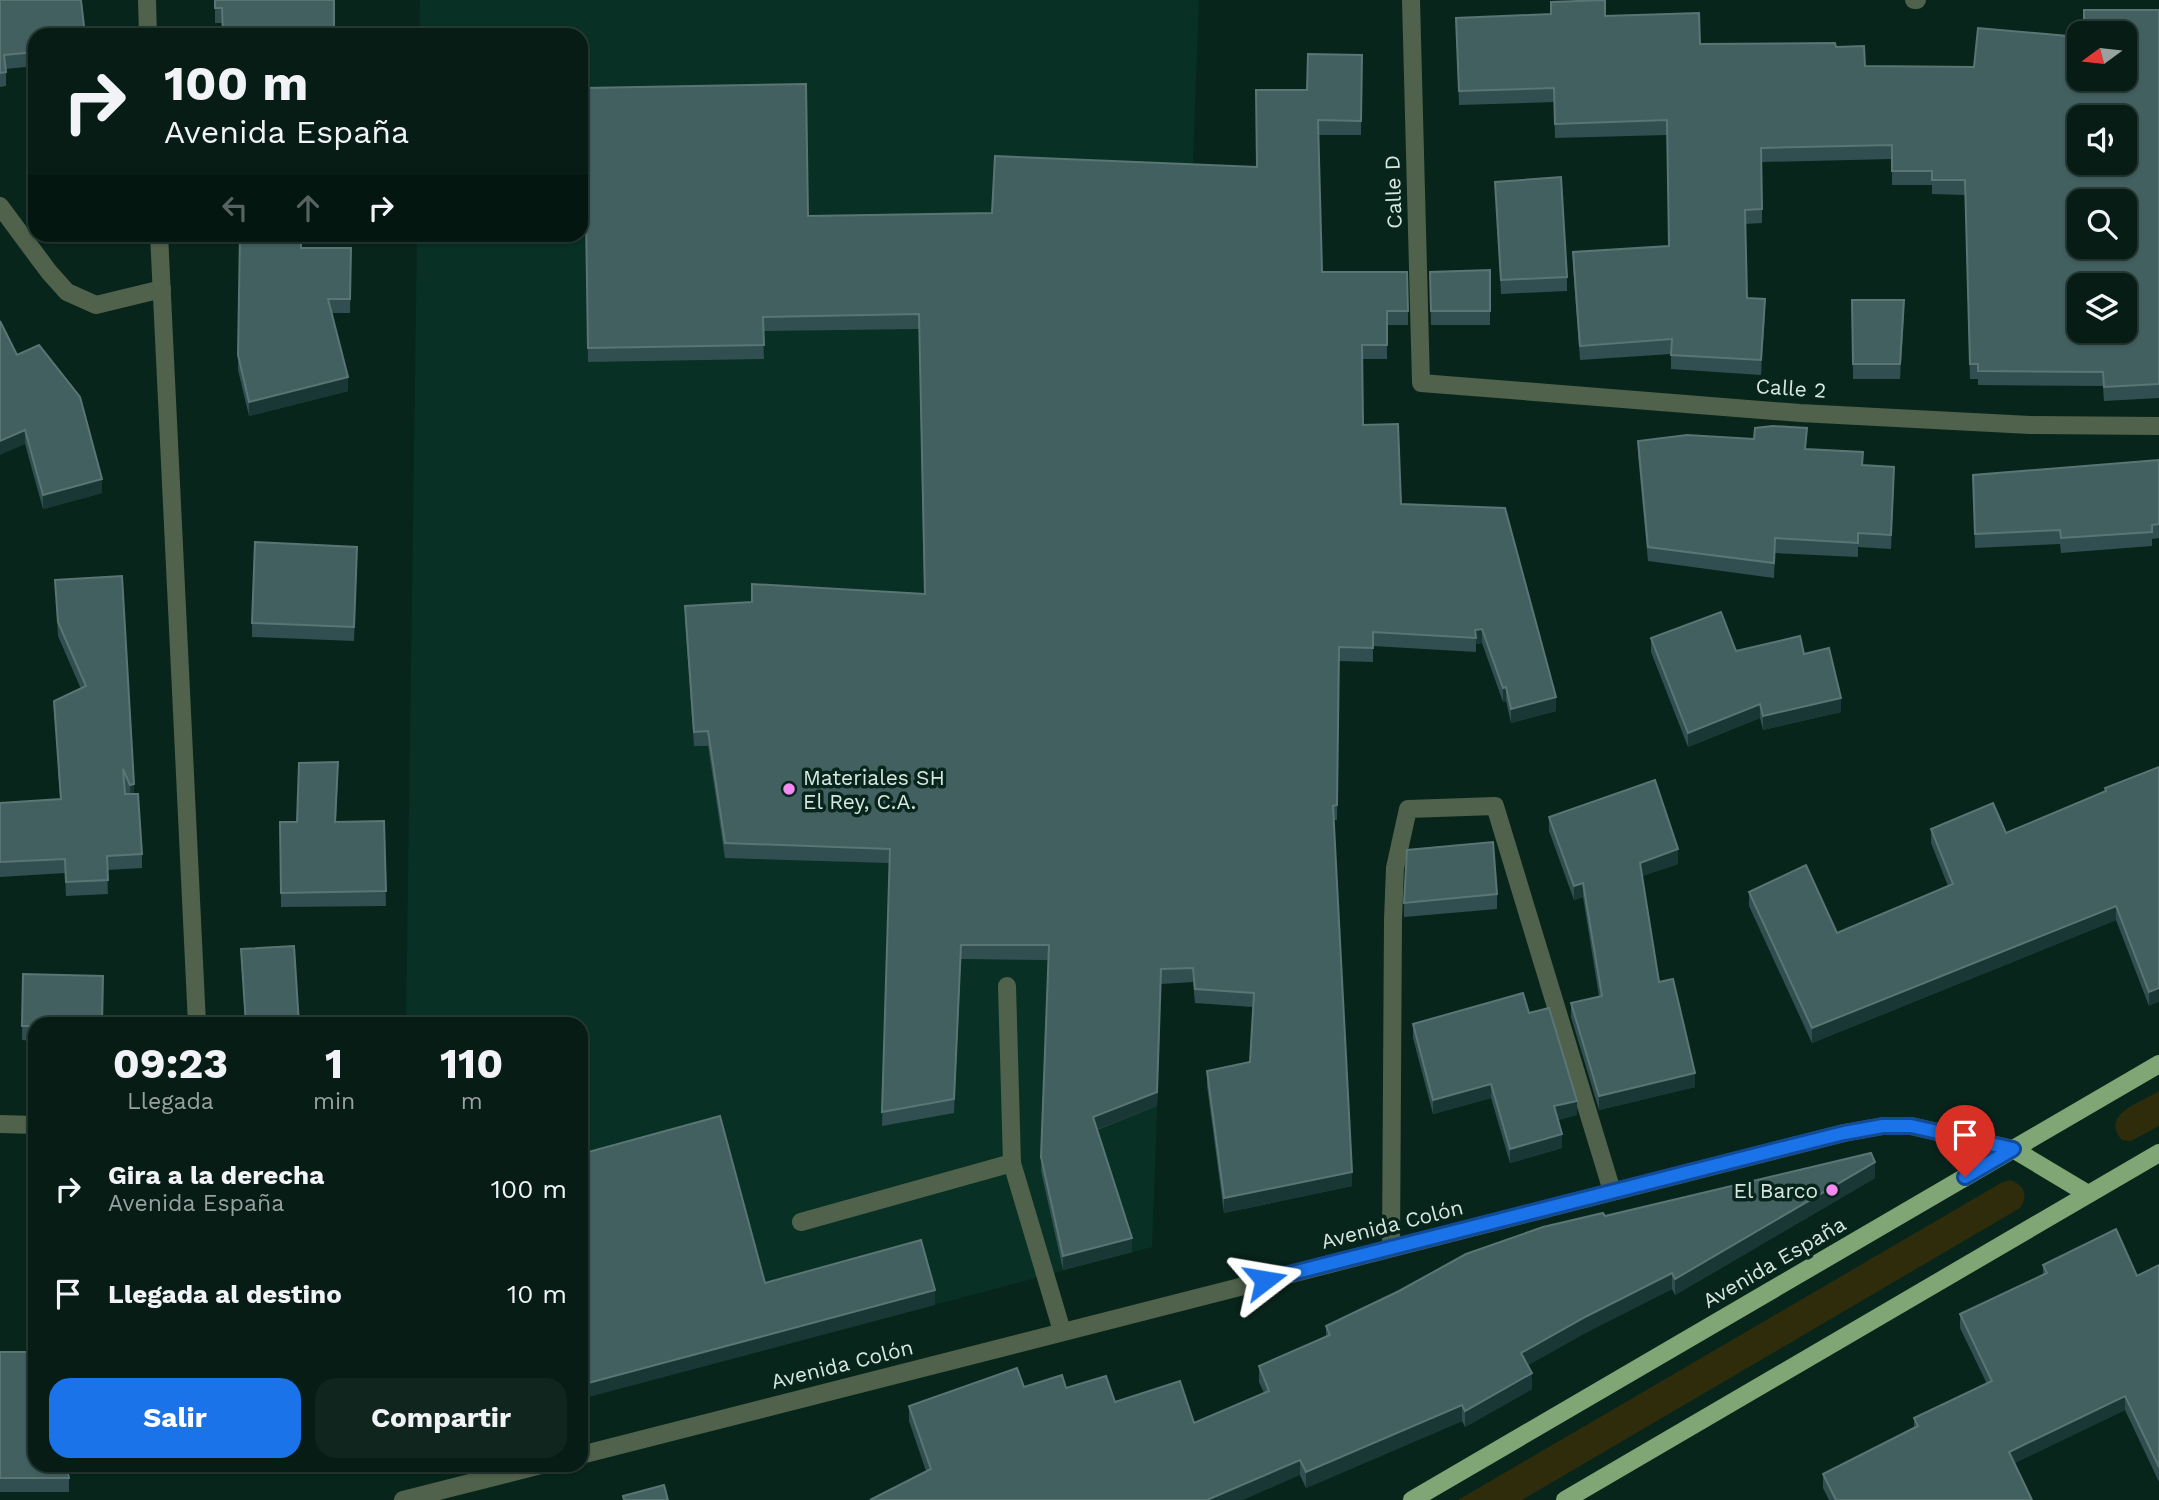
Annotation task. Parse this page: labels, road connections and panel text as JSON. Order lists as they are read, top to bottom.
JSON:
{
  "streets": {
    "main road": ["Avenida España"],
    "street": ["Calle D", "Calle 2", "Avenida Colón"]
  },
  "crossings": [
    ["Calle D", "Calle 2"],
    ["Avenida Colón", "Avenida España"]
  ],
  "places": ["Materiales SH El Rey, C.A.", "El Barco"],
  "north": "left",
  "page": {
    "turn": ["100 m", "Avenida España"],
    "eta": [
      "09:23",
      "Llegada",
      "1",
      "min",
      "110",
      "m"
    ],
    "list": [
      {
        "name": "Gira a la derecha",
        "note": "Avenida España",
        "value": "100 m"
      },
      {
        "name": "Llegada al destino",
        "value": "10 m"
      }
    ],
    "buttons": ["Salir", "Compartir"]
  }
}
